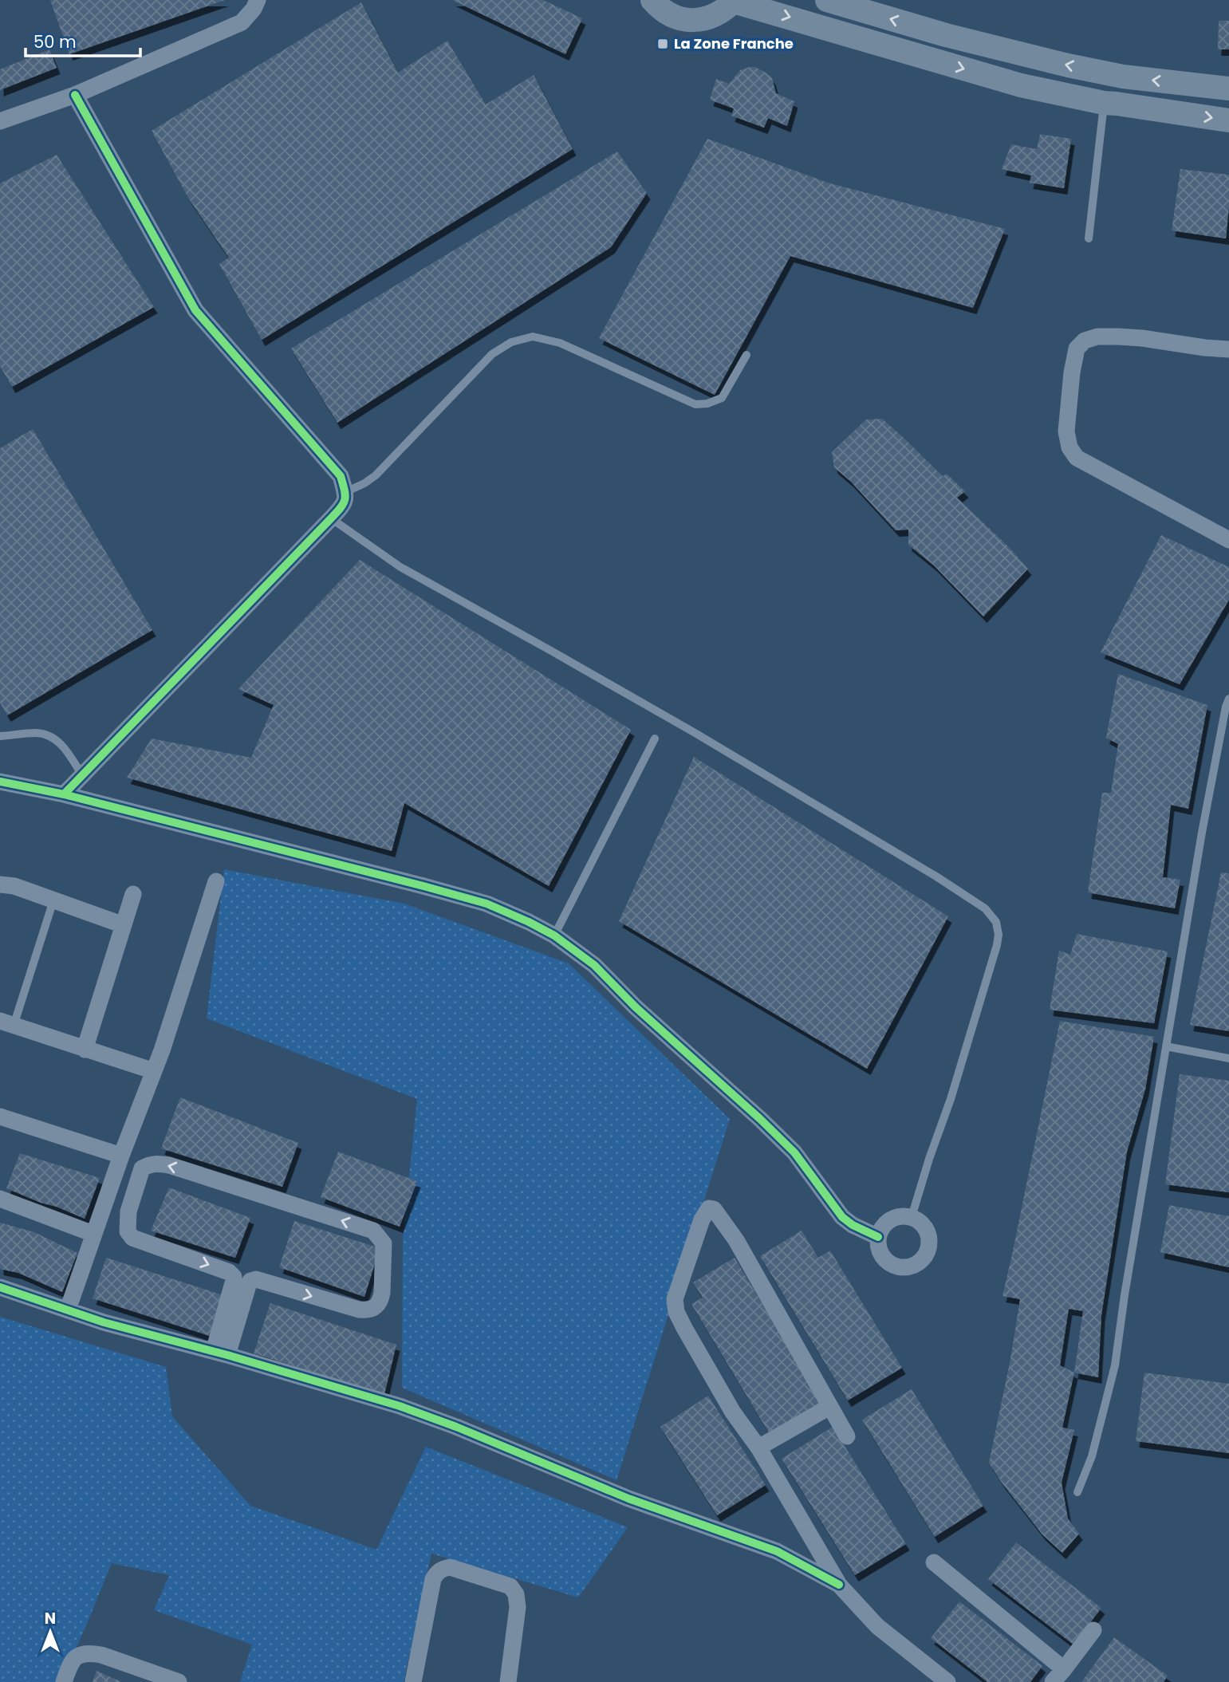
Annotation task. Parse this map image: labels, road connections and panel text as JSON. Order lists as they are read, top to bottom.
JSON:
{
  "places": {
    "transit": ["La Zone Franche"]
  },
  "scale_bar": "50 m",
  "north": "top"
}
